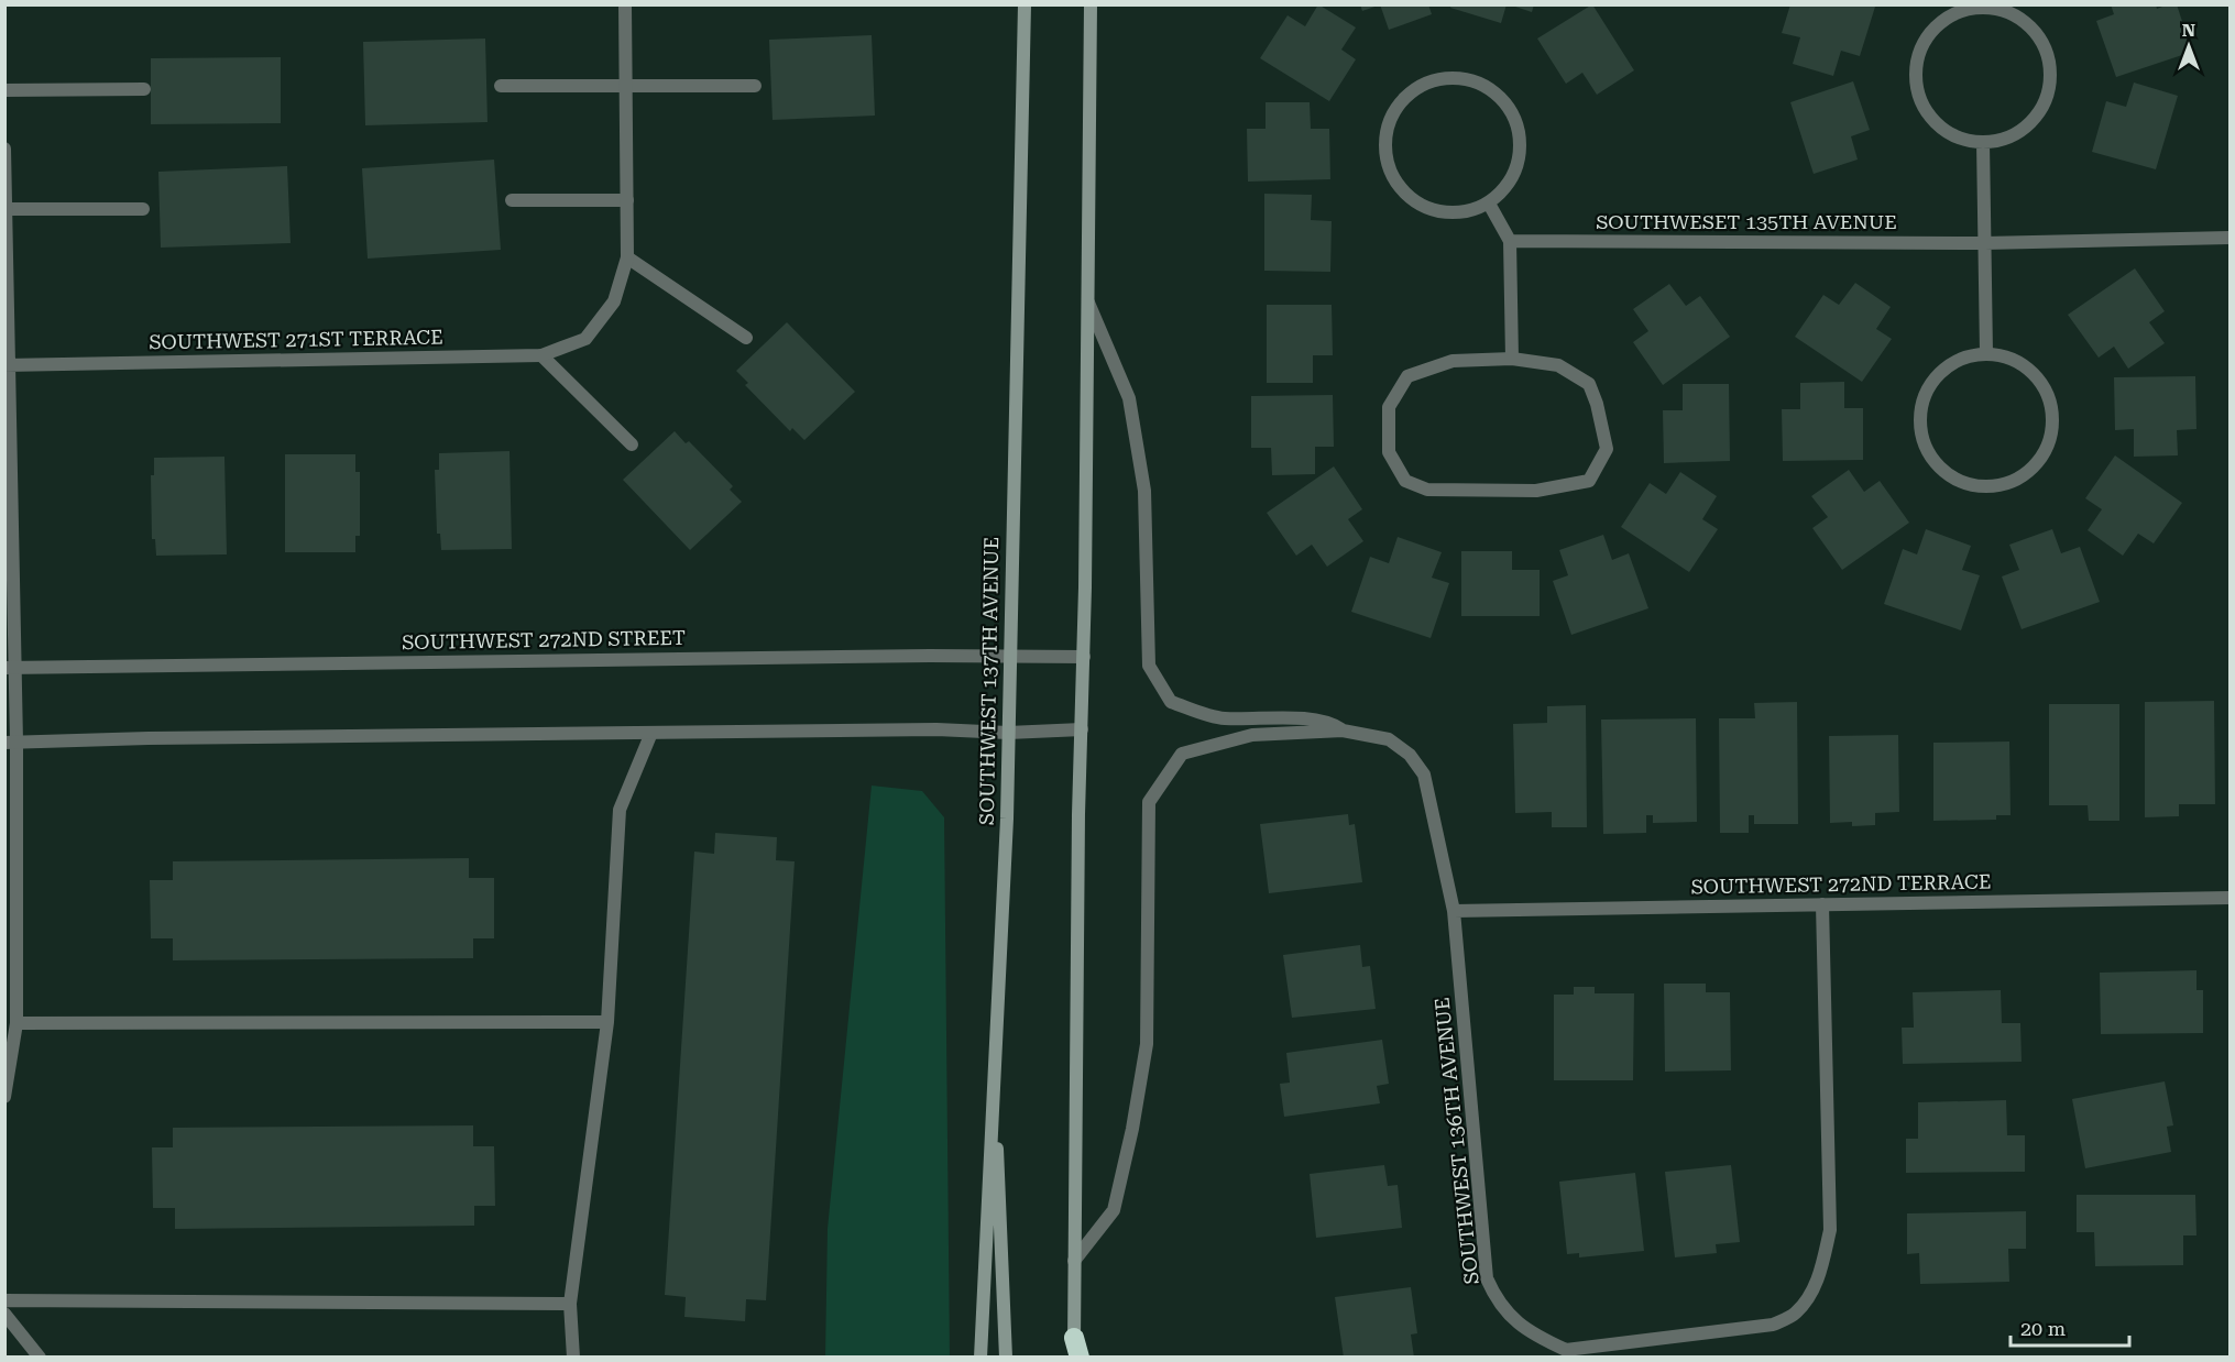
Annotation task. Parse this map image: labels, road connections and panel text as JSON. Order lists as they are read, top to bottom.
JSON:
{
  "streets": {
    "main road": ["SOUTHWEST 137TH AVENUE"],
    "street": [
      "SOUTHWESET 135TH AVENUE",
      "SOUTHWEST 271ST TERRACE",
      "SOUTHWEST 272ND STREET",
      "SOUTHWEST 272ND TERRACE",
      "SOUTHWEST 136TH AVENUE"
    ]
  },
  "crossings": [
    ["SOUTHWEST 272ND STREET", "SOUTHWEST 137TH AVENUE"],
    ["SOUTHWEST 272ND TERRACE", "SOUTHWEST 136TH AVENUE"]
  ],
  "scale_bar": "20 m",
  "north": "top"
}
